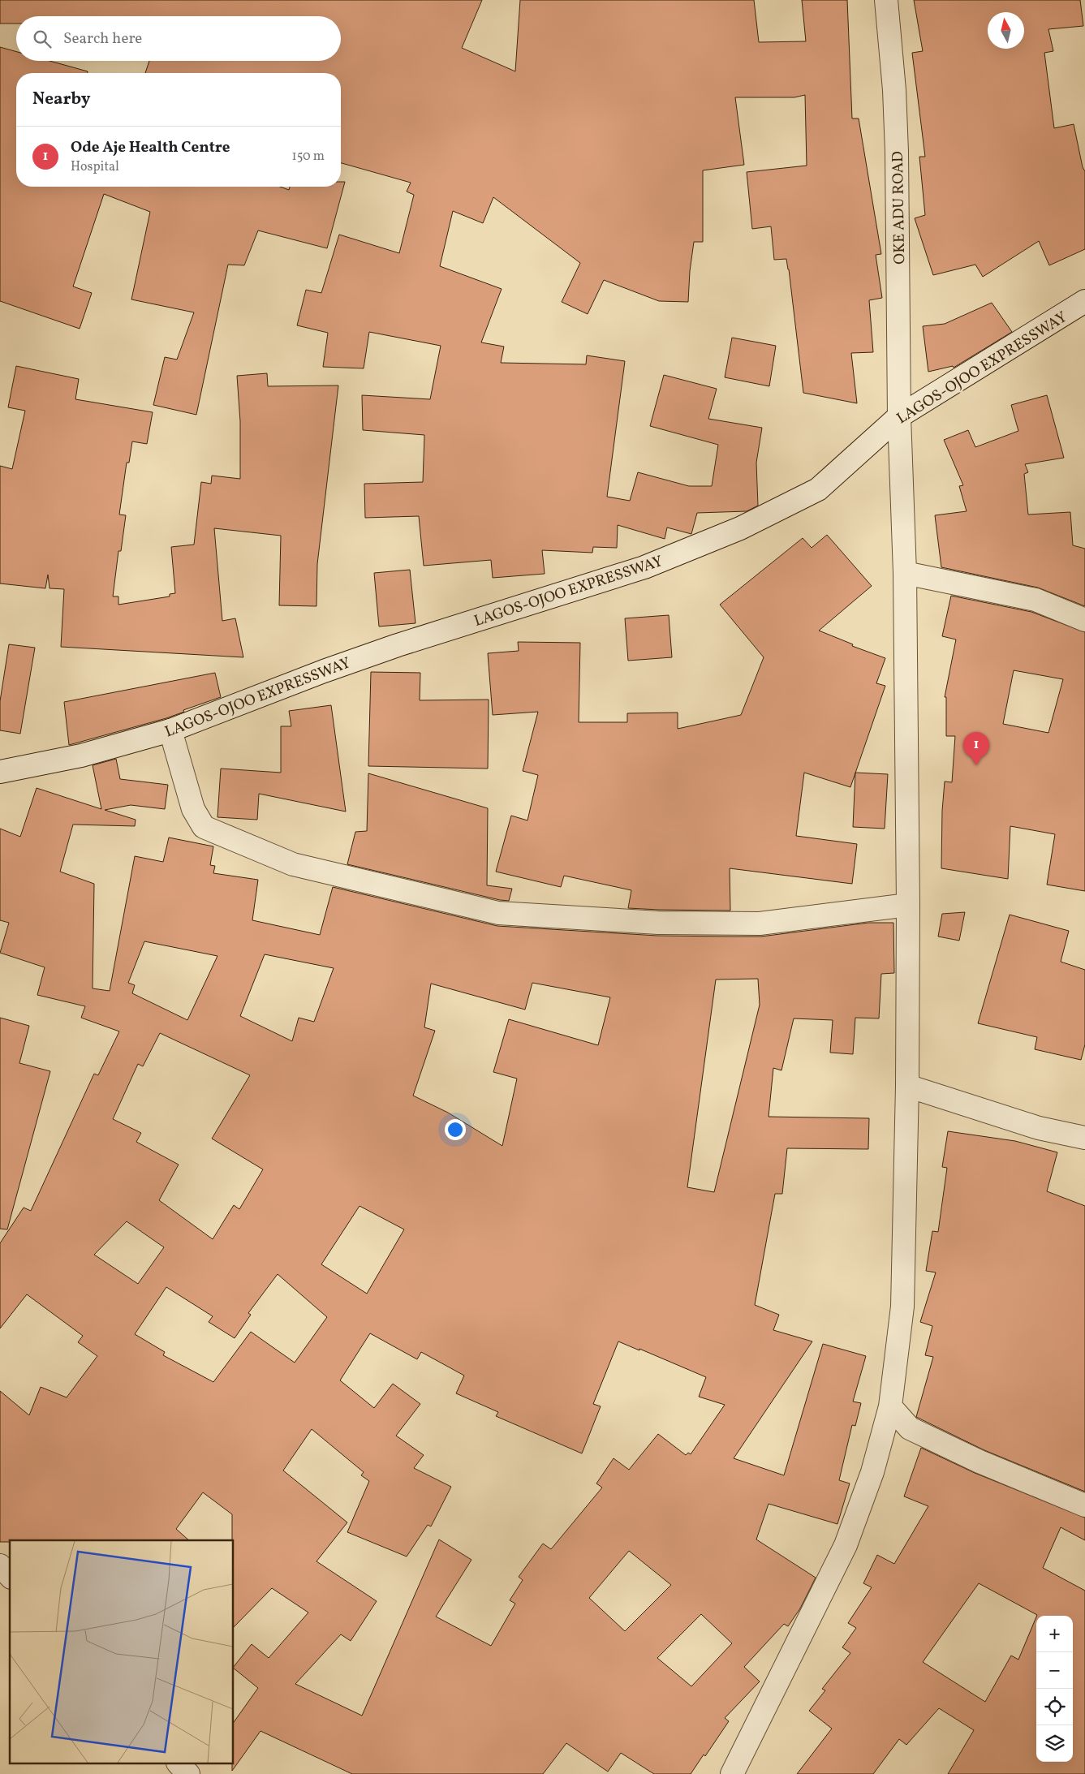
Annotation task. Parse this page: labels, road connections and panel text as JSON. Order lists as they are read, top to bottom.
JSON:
{
  "streets": {
    "street": ["OKE ADU ROAD", "LAGOS-OJOO EXPRESSWAY"]
  },
  "crossings": [
    ["OKE ADU ROAD", "LAGOS-OJOO EXPRESSWAY"]
  ],
  "north": "top",
  "page": {
    "search": "Search here",
    "heading": "Nearby",
    "list": [
      {
        "mark": "1",
        "name": "Ode Aje Health Centre",
        "note": "Hospital",
        "value": "150 m"
      }
    ],
    "pins": "1",
    "map_buttons": ["+", "−"]
  }
}
